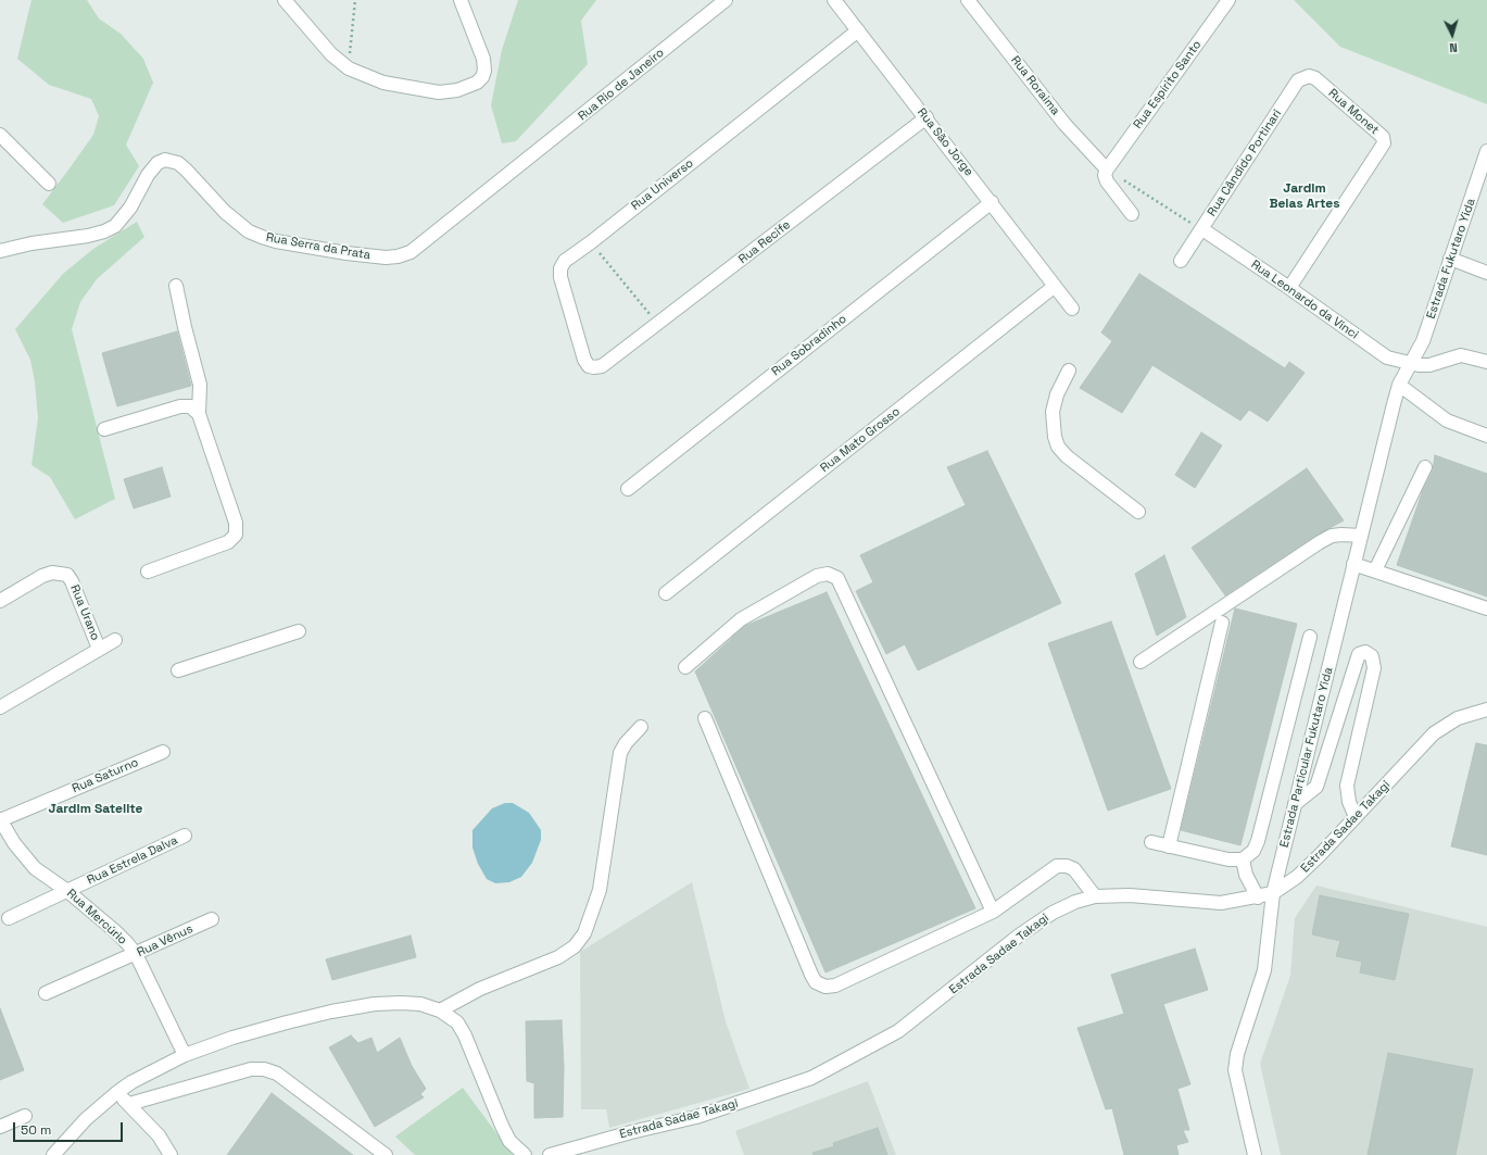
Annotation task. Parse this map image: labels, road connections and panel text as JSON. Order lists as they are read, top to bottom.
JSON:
{
  "streets": {
    "street": [
      "Rua Rio de Janeiro",
      "Rua Espírito Santo",
      "Rua Roraima",
      "Rua Monet",
      "Rua São Jorge",
      "Rua Cândido Portinari",
      "Rua Universo",
      "Rua Recife",
      "Rua Serra da Prata",
      "Estrada Fukutaro Yida",
      "Rua Leonardo da Vinci",
      "Rua Sobradinho",
      "Rua Mato Grosso",
      "Rua Urano",
      "Estrada Particular Fukutaro Yida",
      "Rua Saturno",
      "Estrada Sadae Takagi",
      "Rua Estrela Dalva",
      "Rua Mercúrio",
      "Rua Vênus"
    ]
  },
  "crossings": [
    ["Rua Rio de Janeiro", "Rua Serra da Prata"],
    ["Rua Espírito Santo", "Rua Roraima"],
    ["Rua Monet", "Rua Cândido Portinari"],
    ["Rua Monet", "Rua Leonardo da Vinci"],
    ["Rua São Jorge", "Rua Universo"],
    ["Rua São Jorge", "Rua Recife"],
    ["Rua São Jorge", "Rua Sobradinho"],
    ["Rua São Jorge", "Rua Mato Grosso"],
    ["Rua Cândido Portinari", "Rua Leonardo da Vinci"],
    ["Rua Universo", "Rua Recife"],
    ["Estrada Fukutaro Yida", "Rua Leonardo da Vinci"],
    ["Estrada Fukutaro Yida", "Estrada Particular Fukutaro Yida"],
    ["Rua Leonardo da Vinci", "Estrada Particular Fukutaro Yida"],
    ["Estrada Particular Fukutaro Yida", "Estrada Sadae Takagi"],
    ["Rua Saturno", "Rua Mercúrio"],
    ["Rua Estrela Dalva", "Rua Mercúrio"],
    ["Rua Mercúrio", "Rua Vênus"]
  ],
  "districts": ["Jardim Belas Artes", "Jardim Satelite"],
  "scale_bar": "50 m",
  "north": "bottom"
}
